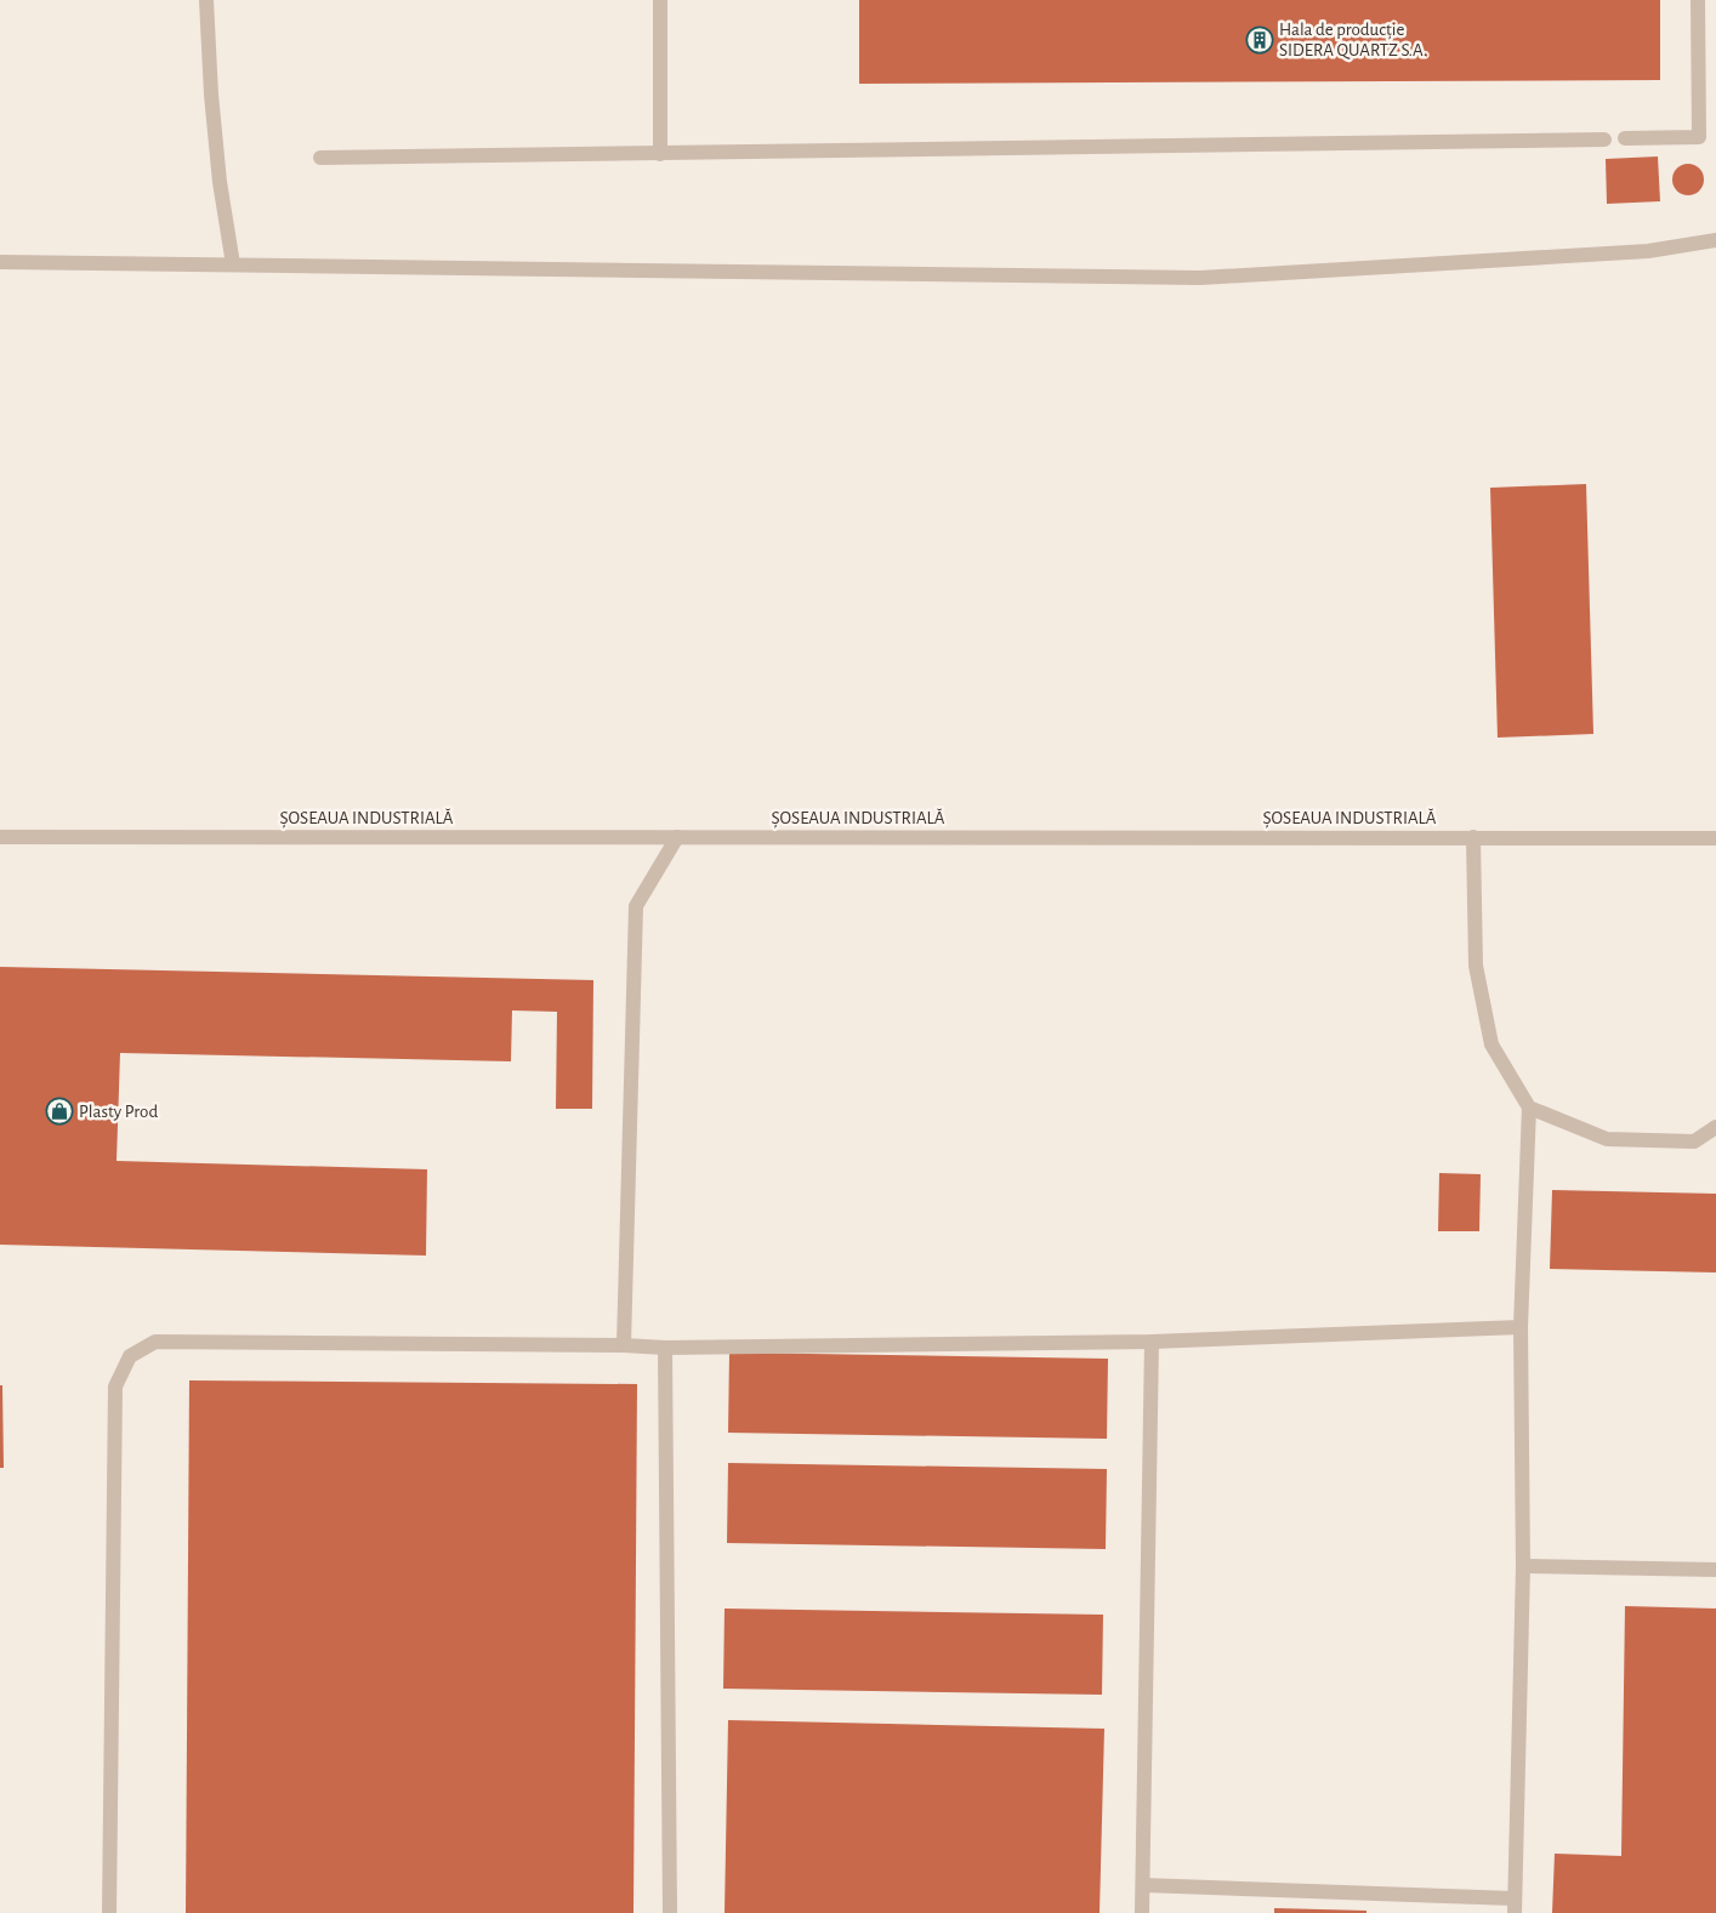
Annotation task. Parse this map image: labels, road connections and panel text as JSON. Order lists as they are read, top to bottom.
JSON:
{
  "streets": {
    "street": ["ȘOSEAUA INDUSTRIALĂ"]
  },
  "places": {
    "building": ["Hala de producție SIDERA QUARTZ S.A."],
    "shop": ["Plasty Prod"]
  }
}
